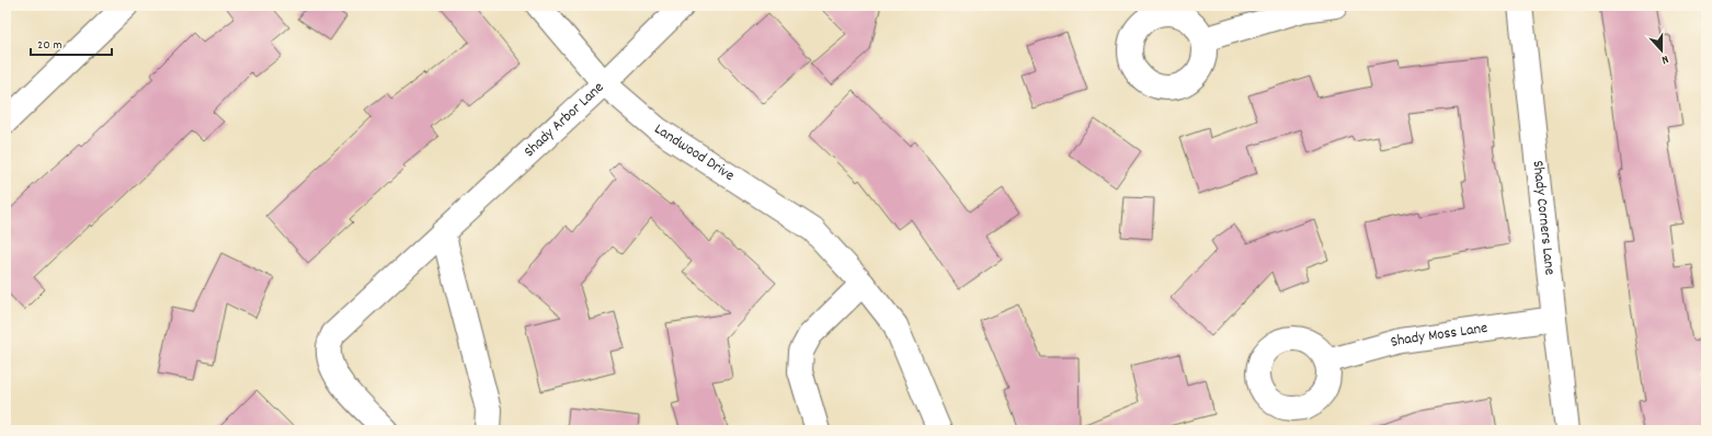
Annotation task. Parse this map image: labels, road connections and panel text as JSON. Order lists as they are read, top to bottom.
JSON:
{
  "streets": {
    "street": [
      "Shady Arbor Lane",
      "Landwood Drive",
      "Shady Corners Lane",
      "Shady Moss Lane"
    ]
  },
  "crossings": [
    ["Shady Arbor Lane", "Landwood Drive"],
    ["Shady Corners Lane", "Shady Moss Lane"]
  ],
  "scale_bar": "20 m",
  "north": "bottom"
}
